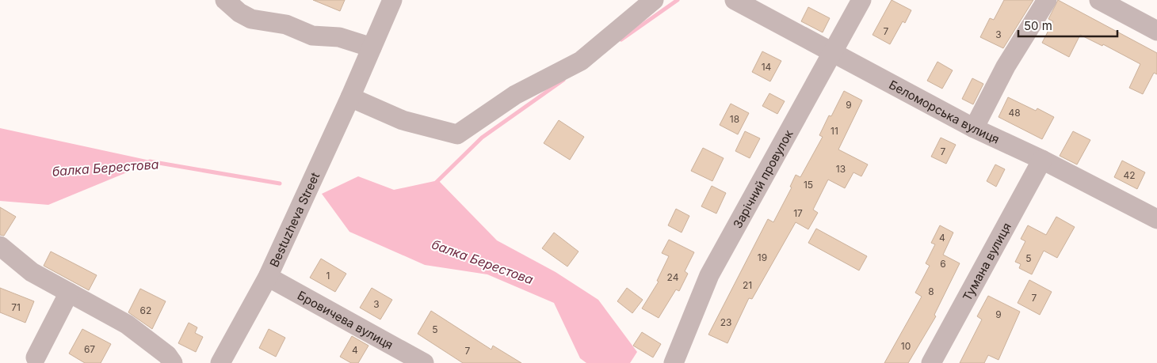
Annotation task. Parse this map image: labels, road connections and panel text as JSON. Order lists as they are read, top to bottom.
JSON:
{
  "streets": {
    "street": [
      "Беломорська вулиця",
      "Зарічний провулок",
      "Bestuzheva Street",
      "Тумана вулиця",
      "Бровичева вулиця"
    ]
  },
  "crossings": [
    ["Беломорська вулиця", "Зарічний провулок"],
    ["Беломорська вулиця", "Тумана вулиця"],
    ["Bestuzheva Street", "Бровичева вулиця"]
  ],
  "water": ["балка Берестова"],
  "house_numbers": [
    "7",
    "3",
    "14",
    "9",
    "48",
    "18",
    "11",
    "7",
    "13",
    "42",
    "15",
    "17",
    "4",
    "19",
    "5",
    "6",
    "1",
    "24",
    "21",
    "8",
    "7",
    "3",
    "71",
    "62",
    "9",
    "23",
    "5",
    "10",
    "67",
    "4",
    "7"
  ],
  "scale_bar": "50 m"
}
